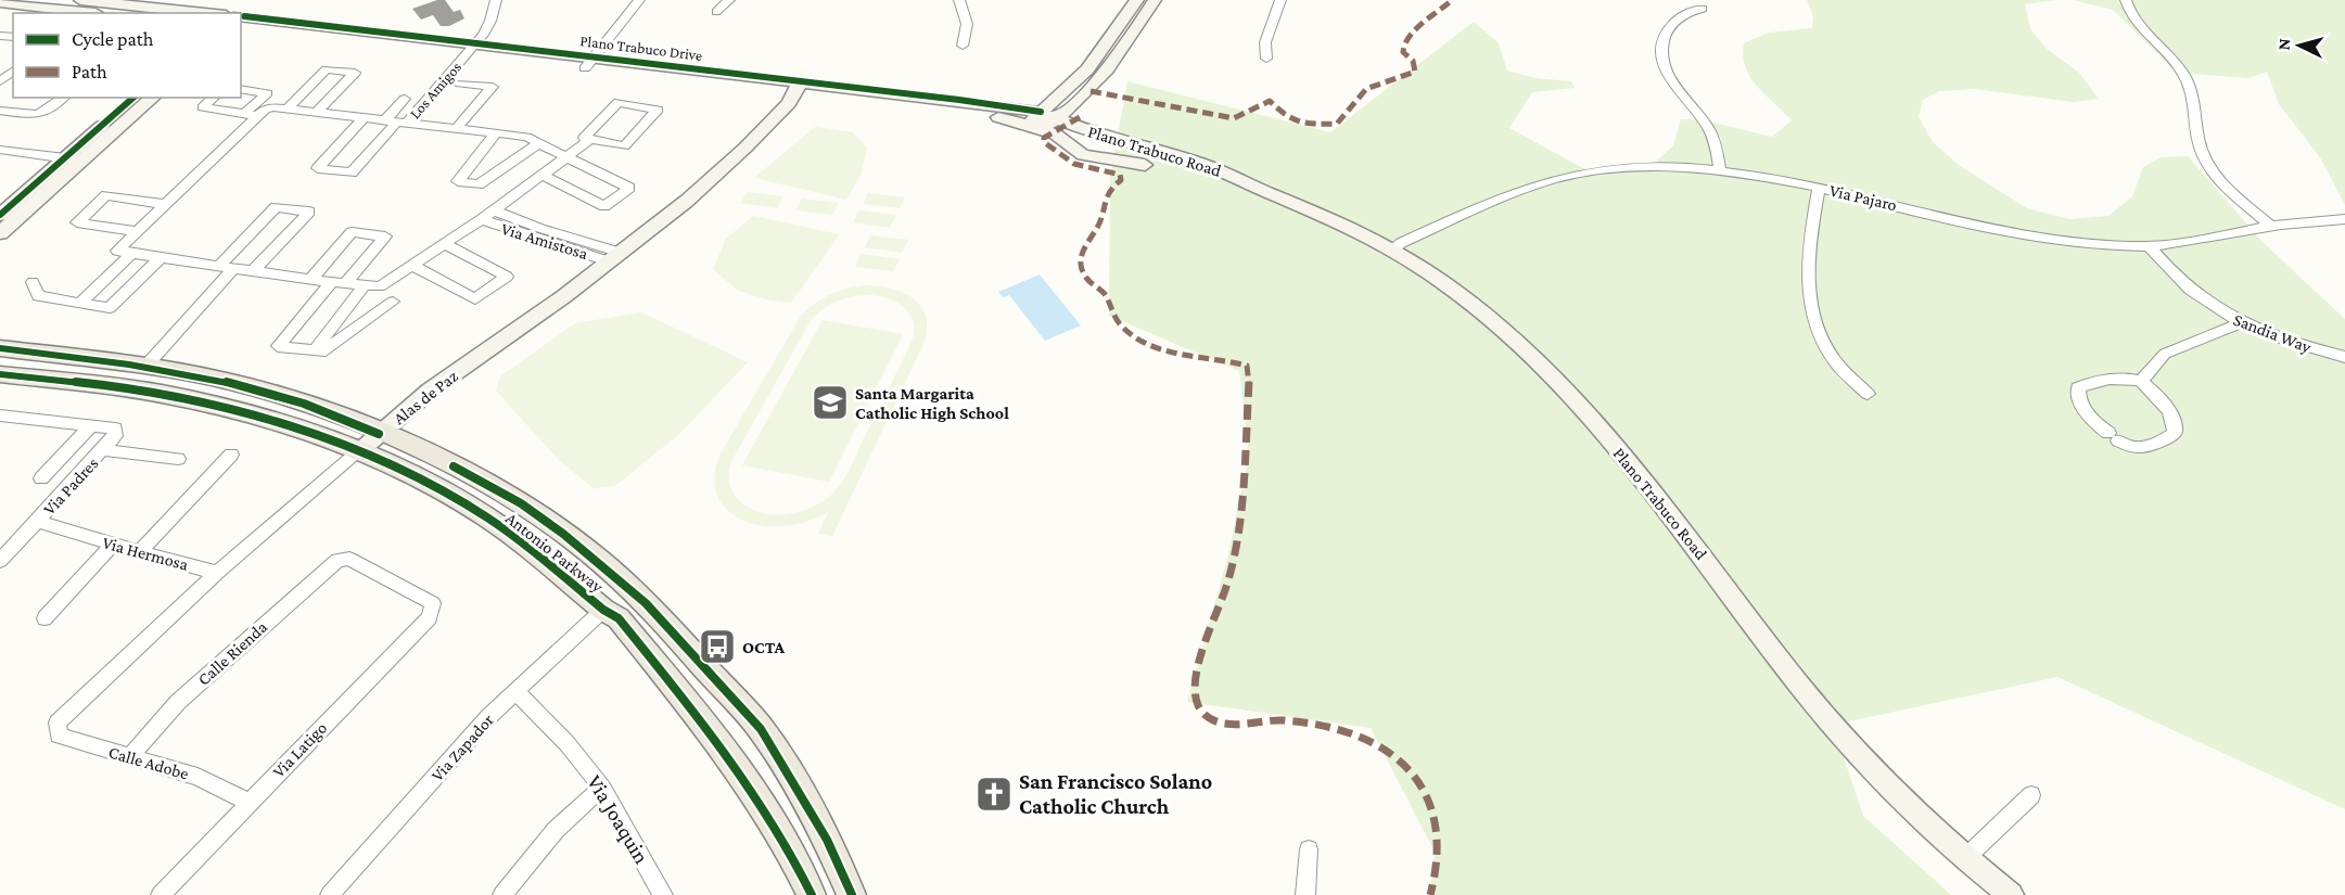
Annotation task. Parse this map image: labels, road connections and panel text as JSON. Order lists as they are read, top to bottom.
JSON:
{
  "streets": {
    "main road": ["Antonio Parkway"],
    "street": [
      "Plano Trabuco Drive",
      "Los Amigos",
      "Plano Trabuco Road",
      "Via Pajaro",
      "Via Amistosa",
      "Sandia Way",
      "Alas de Paz",
      "Via Padres",
      "Via Hermosa",
      "Calle Rienda",
      "Via Zapador",
      "Via Latigo",
      "Calle Adobe",
      "Via Joaquin"
    ]
  },
  "crossings": [
    ["Plano Trabuco Drive", "Los Amigos"],
    ["Plano Trabuco Drive", "Plano Trabuco Road"],
    ["Plano Trabuco Drive", "Alas de Paz"],
    ["Plano Trabuco Road", "Via Pajaro"],
    ["Via Pajaro", "Sandia Way"],
    ["Via Amistosa", "Alas de Paz"],
    ["Alas de Paz", "Antonio Parkway"],
    ["Alas de Paz", "Via Hermosa"],
    ["Alas de Paz", "Calle Adobe"],
    ["Via Padres", "Via Hermosa"],
    ["Antonio Parkway", "Via Zapador"],
    ["Calle Rienda", "Via Latigo"],
    ["Calle Rienda", "Calle Adobe"],
    ["Via Zapador", "Via Joaquin"],
    ["Via Latigo", "Calle Adobe"]
  ],
  "places": {
    "school or university": ["Santa Margarita Catholic High School"],
    "bus stop": ["OCTA"],
    "church": ["San Francisco Solano Catholic Church"]
  },
  "legend": ["Cycle path", "Path"],
  "north": "left"
}
